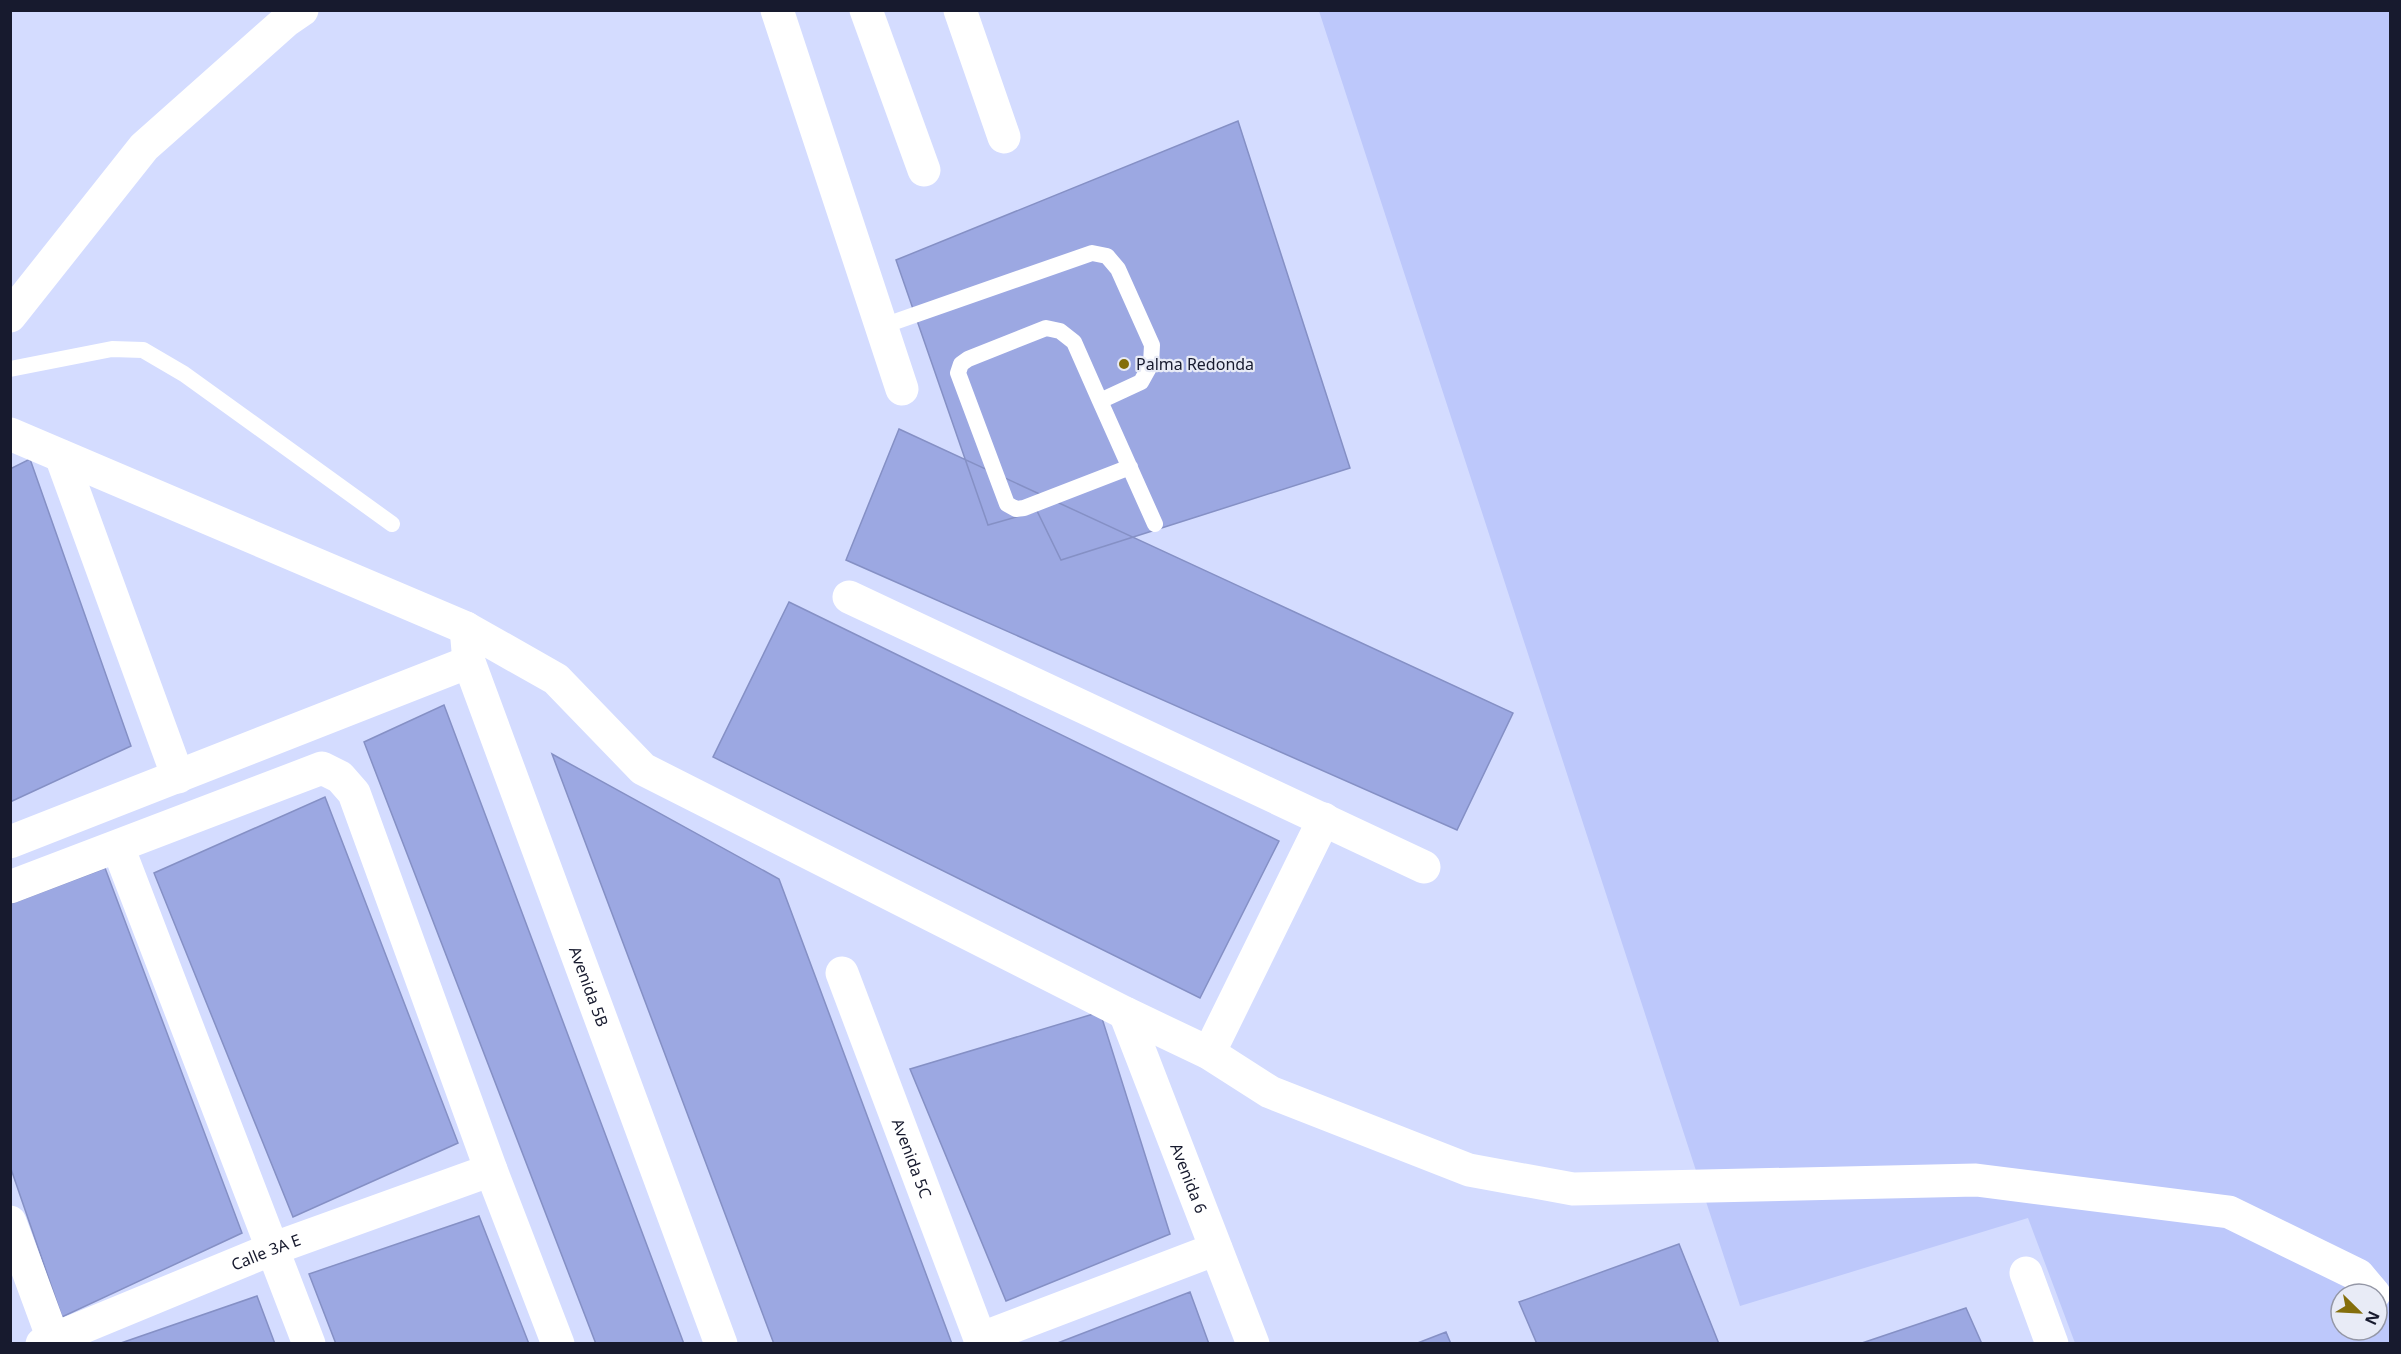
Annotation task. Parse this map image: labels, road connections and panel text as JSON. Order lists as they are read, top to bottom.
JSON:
{
  "streets": {
    "street": [
      "Avenida 5B",
      "Avenida 5C",
      "Avenida 6",
      "Calle 3A E"
    ]
  },
  "places": ["Palma Redonda"],
  "north": "bottom right"
}
